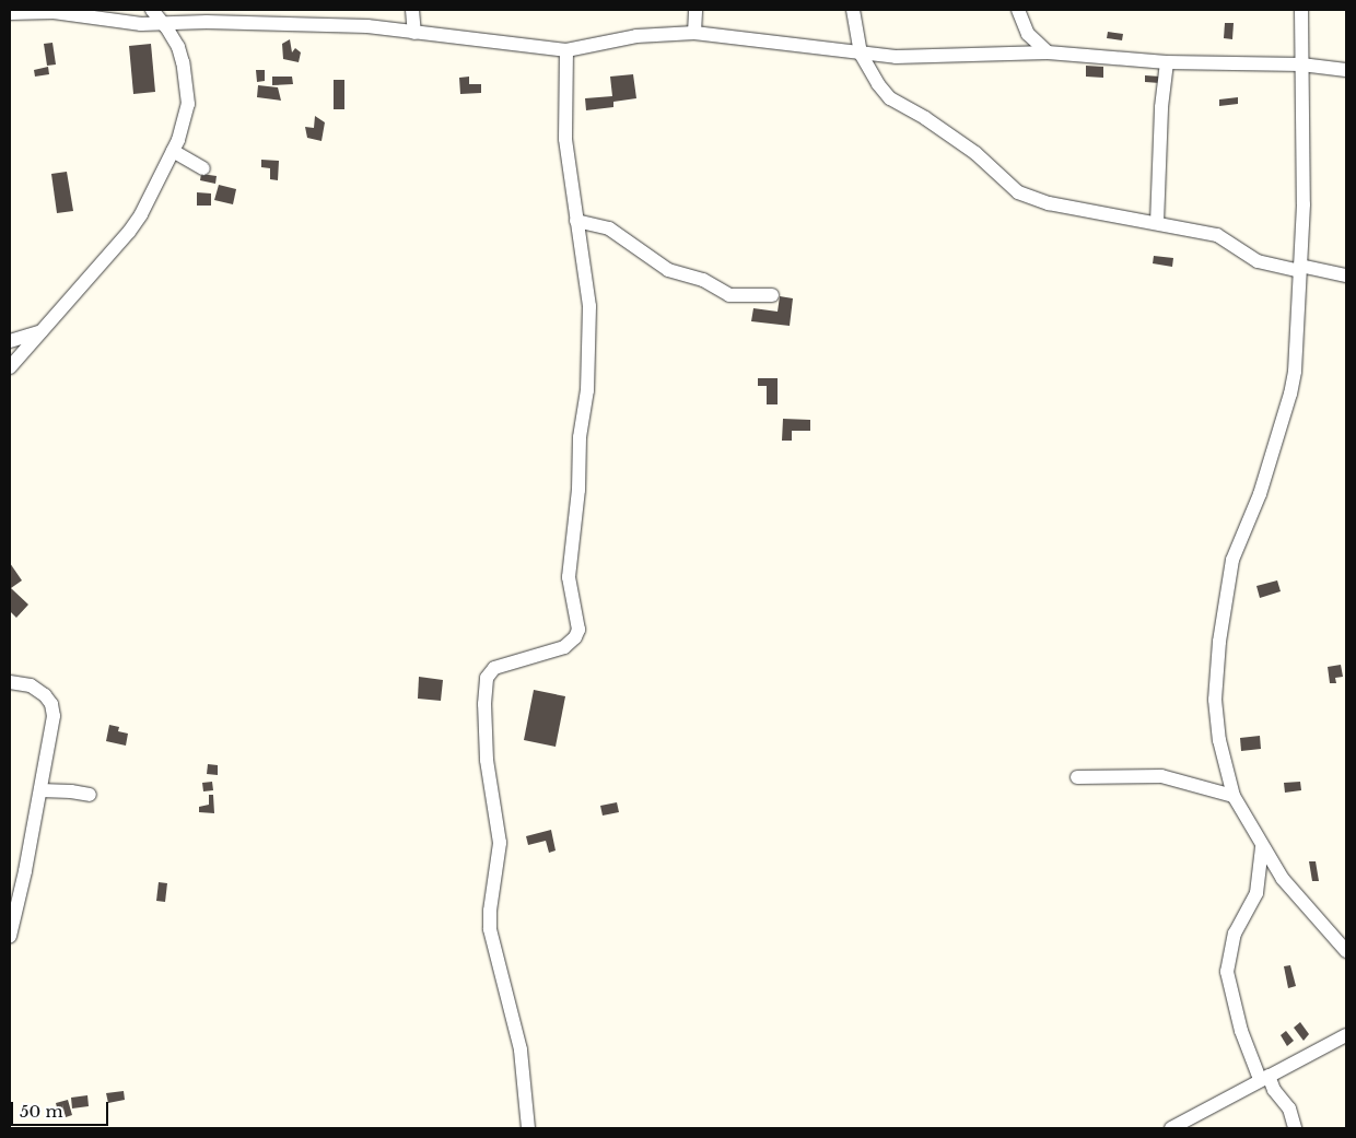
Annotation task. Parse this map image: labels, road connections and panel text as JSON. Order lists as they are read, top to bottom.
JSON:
{
  "scale_bar": "50 m"
}
